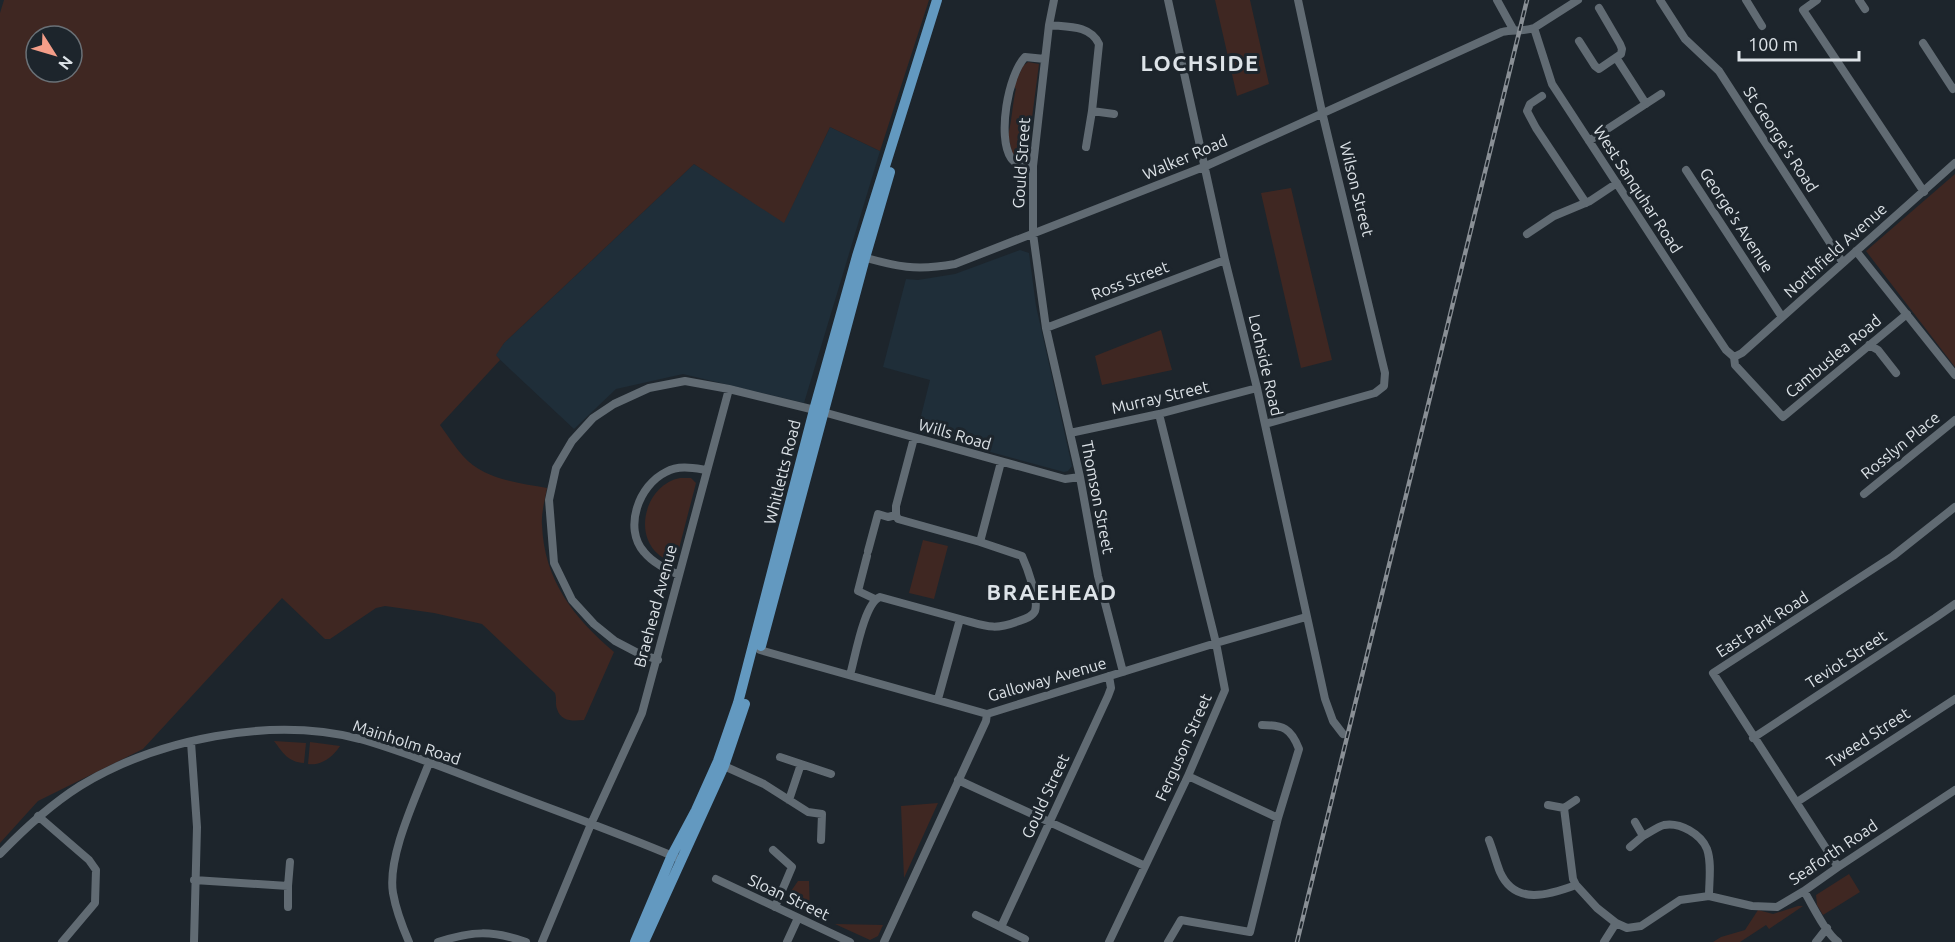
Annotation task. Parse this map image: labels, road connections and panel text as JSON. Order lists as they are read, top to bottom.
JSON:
{
  "streets": {
    "main road": ["Whitletts Road"],
    "street": [
      "St George's Road",
      "Walker Road",
      "Gould Street",
      "Wilson Street",
      "West Sanquhar Road",
      "George's Avenue",
      "Northfield Avenue",
      "Ross Street",
      "Cambuslea Road",
      "Lochside Road",
      "Murray Street",
      "Wills Road",
      "Rosslyn Place",
      "Thomson Street",
      "Braehead Avenue",
      "East Park Road",
      "Teviot Street",
      "Galloway Avenue",
      "Tweed Street",
      "Mainholm Road",
      "Ferguson Street",
      "Seaforth Road",
      "Sloan Street"
    ]
  },
  "crossings": [
    ["St George's Road", "Northfield Avenue"],
    ["Walker Road", "Gould Street"],
    ["Walker Road", "Wilson Street"],
    ["Walker Road", "Lochside Road"],
    ["Walker Road", "Whitletts Road"],
    ["Gould Street", "Ross Street"],
    ["Gould Street", "Thomson Street"],
    ["Gould Street", "Galloway Avenue"],
    ["Wilson Street", "Lochside Road"],
    ["West Sanquhar Road", "Northfield Avenue"],
    ["West Sanquhar Road", "Cambuslea Road"],
    ["George's Avenue", "Northfield Avenue"],
    ["Northfield Avenue", "Cambuslea Road"],
    ["Ross Street", "Lochside Road"],
    ["Ross Street", "Thomson Street"],
    ["Lochside Road", "Murray Street"],
    ["Lochside Road", "Galloway Avenue"],
    ["Murray Street", "Thomson Street"],
    ["Murray Street", "Ferguson Street"],
    ["Wills Road", "Whitletts Road"],
    ["Wills Road", "Thomson Street"],
    ["Wills Road", "Braehead Avenue"],
    ["Whitletts Road", "Galloway Avenue"],
    ["Whitletts Road", "Mainholm Road"],
    ["Thomson Street", "Galloway Avenue"],
    ["Braehead Avenue", "Mainholm Road"],
    ["East Park Road", "Teviot Street"],
    ["East Park Road", "Tweed Street"],
    ["East Park Road", "Seaforth Road"],
    ["Galloway Avenue", "Ferguson Street"]
  ],
  "districts": ["LOCHSIDE", "BRAEHEAD"],
  "scale_bar": "100 m",
  "north": "bottom right"
}
